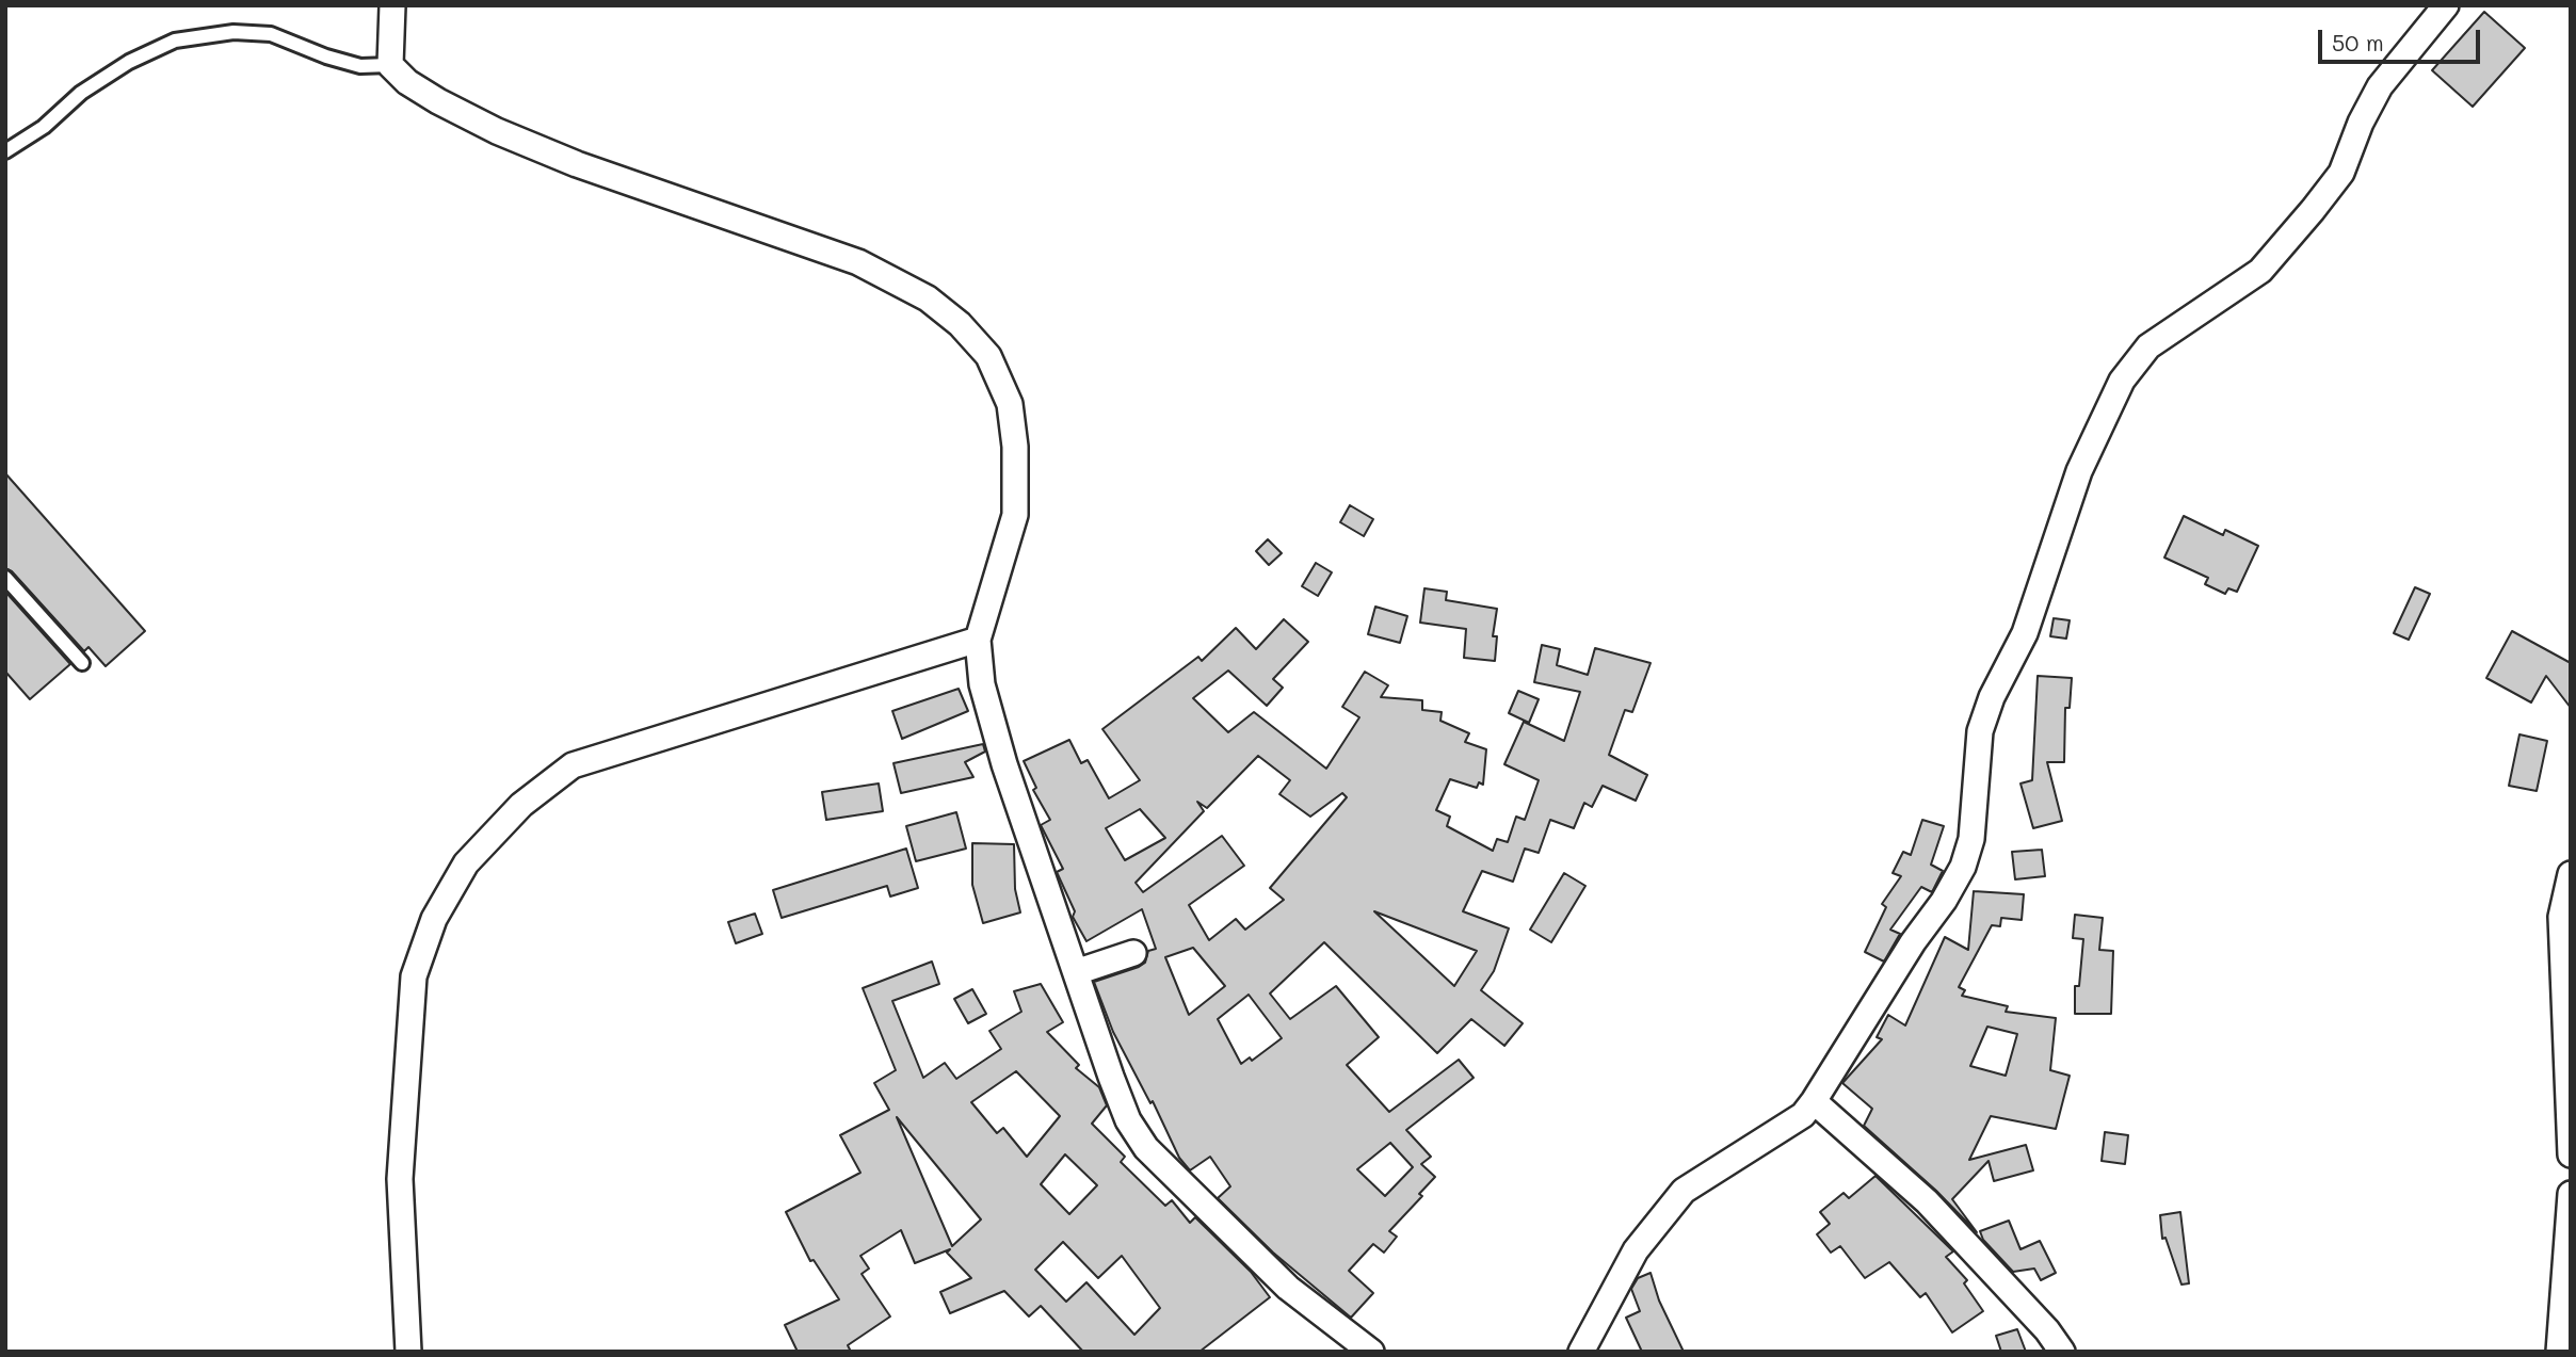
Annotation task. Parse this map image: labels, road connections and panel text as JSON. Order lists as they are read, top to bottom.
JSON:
{
  "scale_bar": "50 m"
}
